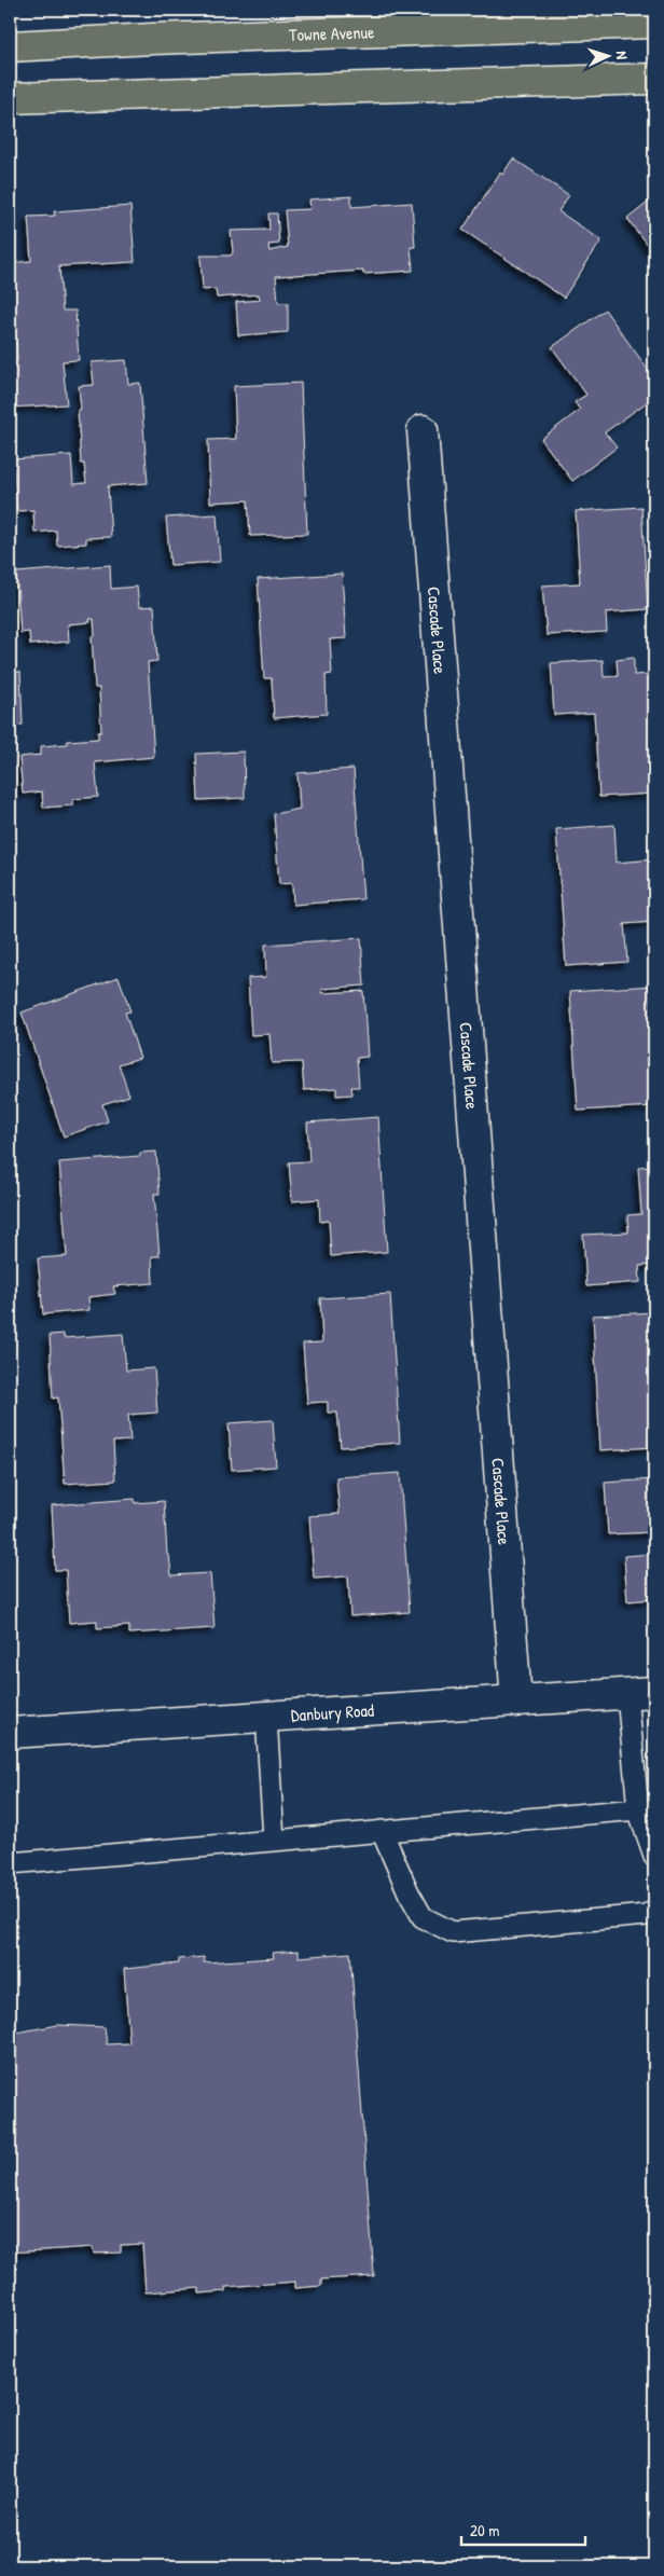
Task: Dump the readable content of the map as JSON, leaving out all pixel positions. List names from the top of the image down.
{
  "streets": {
    "main road": ["Towne Avenue"],
    "street": ["Cascade Place", "Danbury Road"]
  },
  "crossings": [
    ["Cascade Place", "Danbury Road"]
  ],
  "scale_bar": "20 m",
  "north": "right"
}
